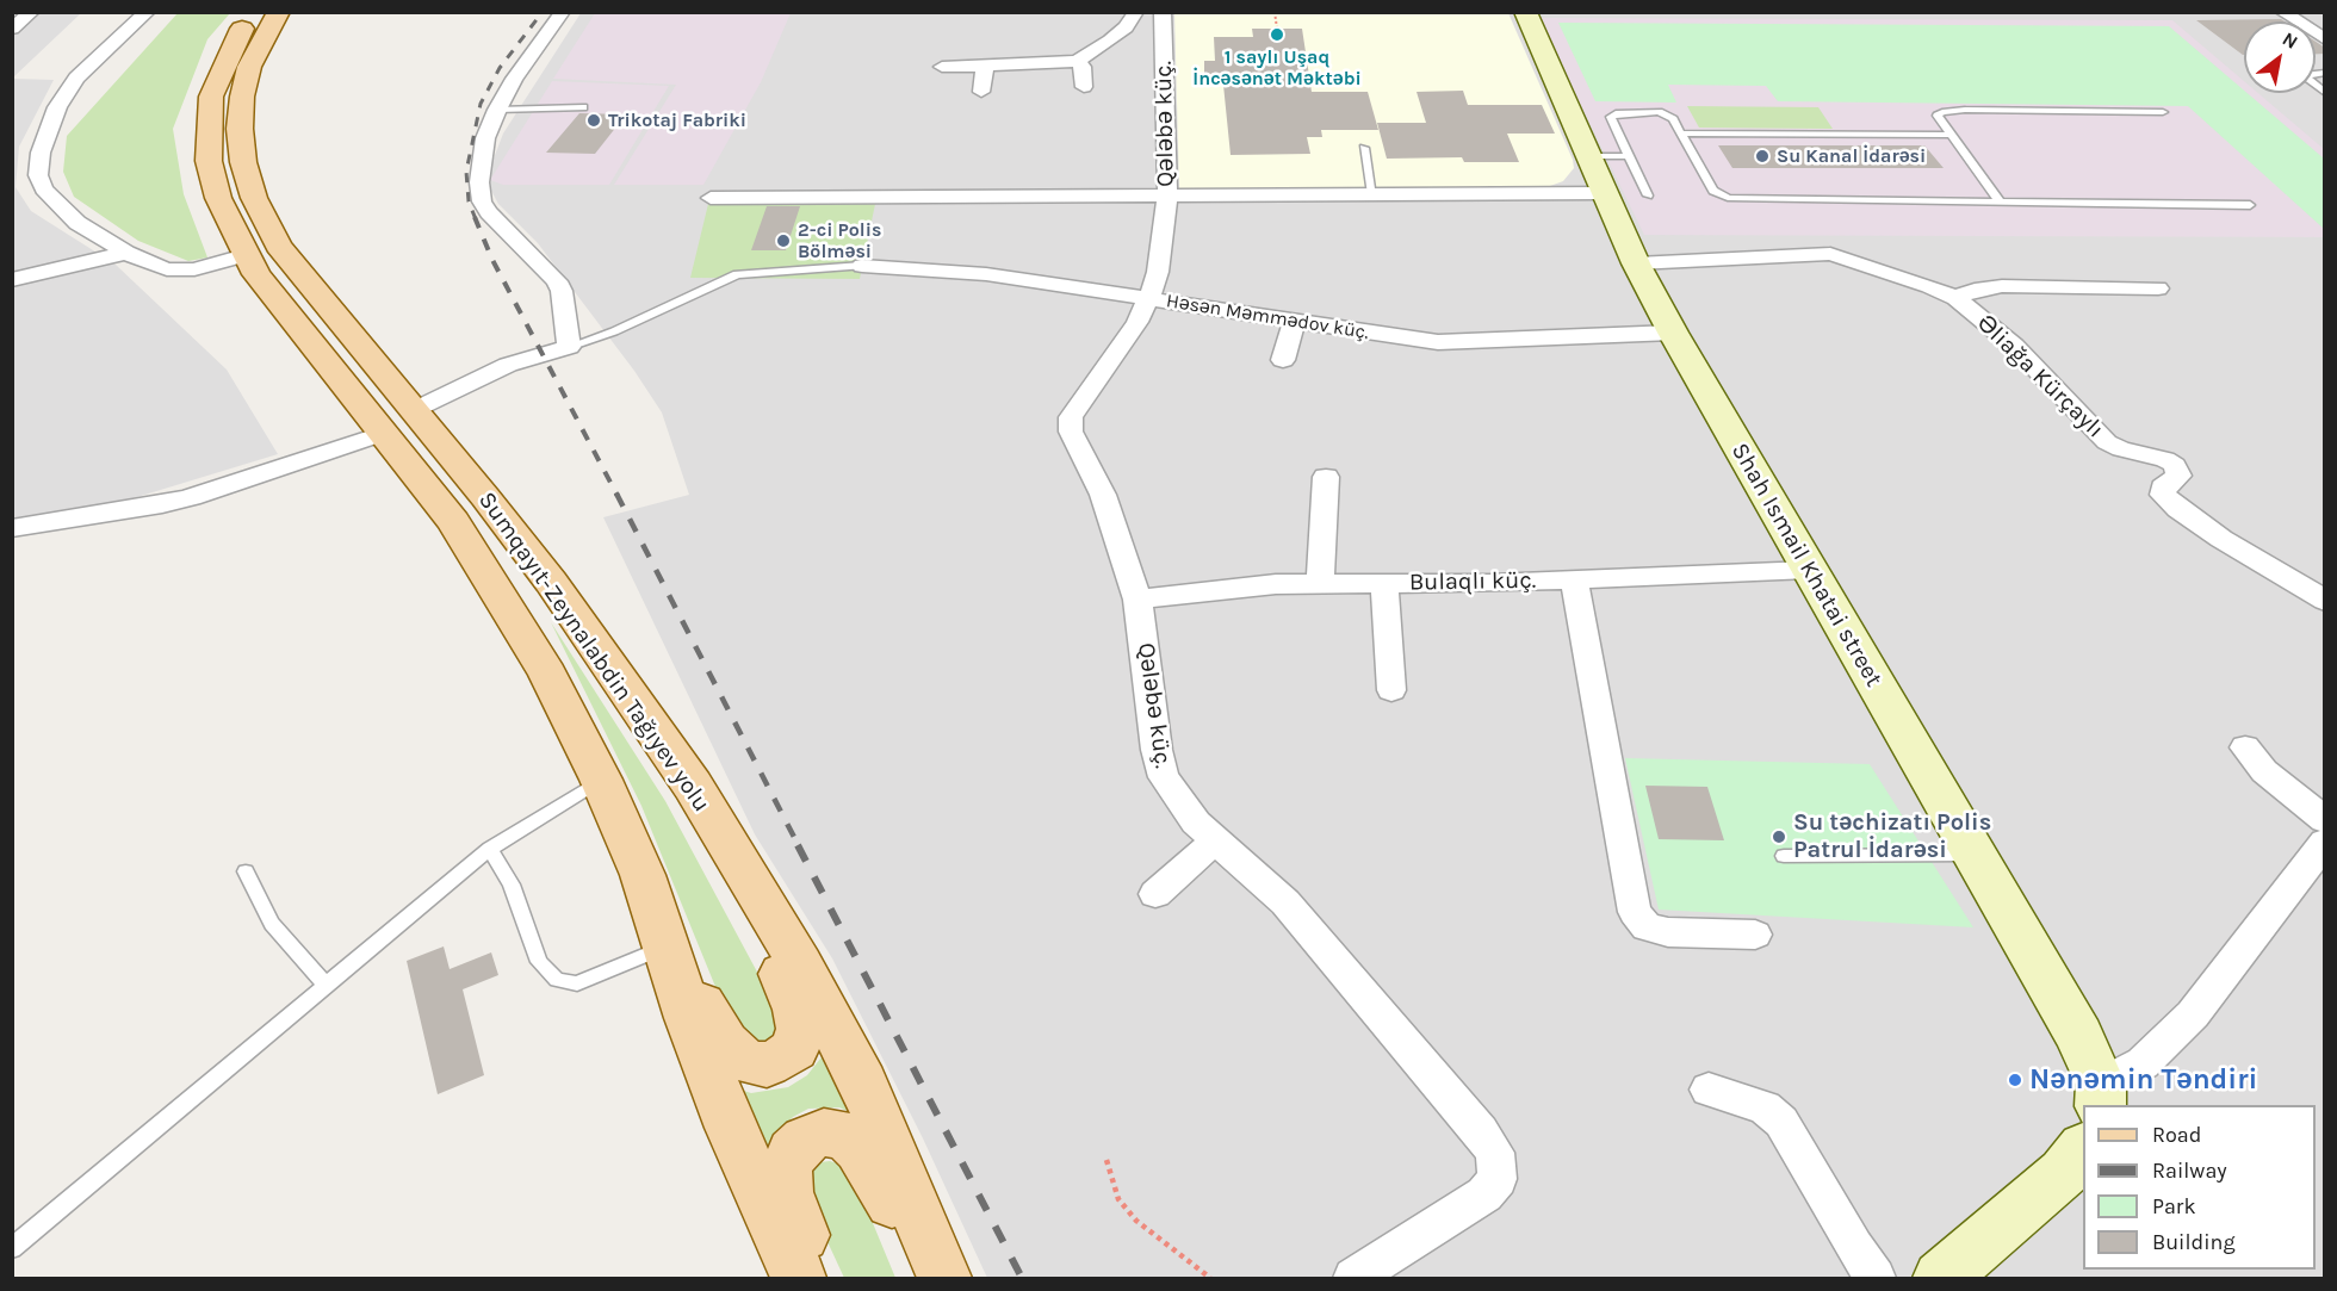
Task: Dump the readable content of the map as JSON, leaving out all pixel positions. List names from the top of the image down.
{
  "streets": {
    "main road": ["Sumqayıt-Zeynalabdin Tağıyev yolu"],
    "street": [
      "Qələbə küç.",
      "Həsən Məmmədov küç.",
      "Əliağa Kürçaylı",
      "Shah Ismail Khatai street",
      "Bulaqlı küç."
    ]
  },
  "crossings": [
    ["Qələbə küç.", "Həsən Məmmədov küç."],
    ["Qələbə küç.", "Bulaqlı küç."],
    ["Həsən Məmmədov küç.", "Shah Ismail Khatai street"],
    ["Əliağa Kürçaylı", "Shah Ismail Khatai street"],
    ["Shah Ismail Khatai street", "Bulaqlı küç."]
  ],
  "places": [
    "1 saylı Uşaq İncəsənət Məktəbi",
    "Trikotaj Fabriki",
    "Su Kanal İdarəsi",
    "2-ci Polis Bölməsi",
    "Su təchizatı Polis Patrul İdarəsi",
    "Nənəmin Təndiri"
  ],
  "legend": [
    "Road",
    "Railway",
    "Park",
    "Building"
  ],
  "north": "top right"
}
